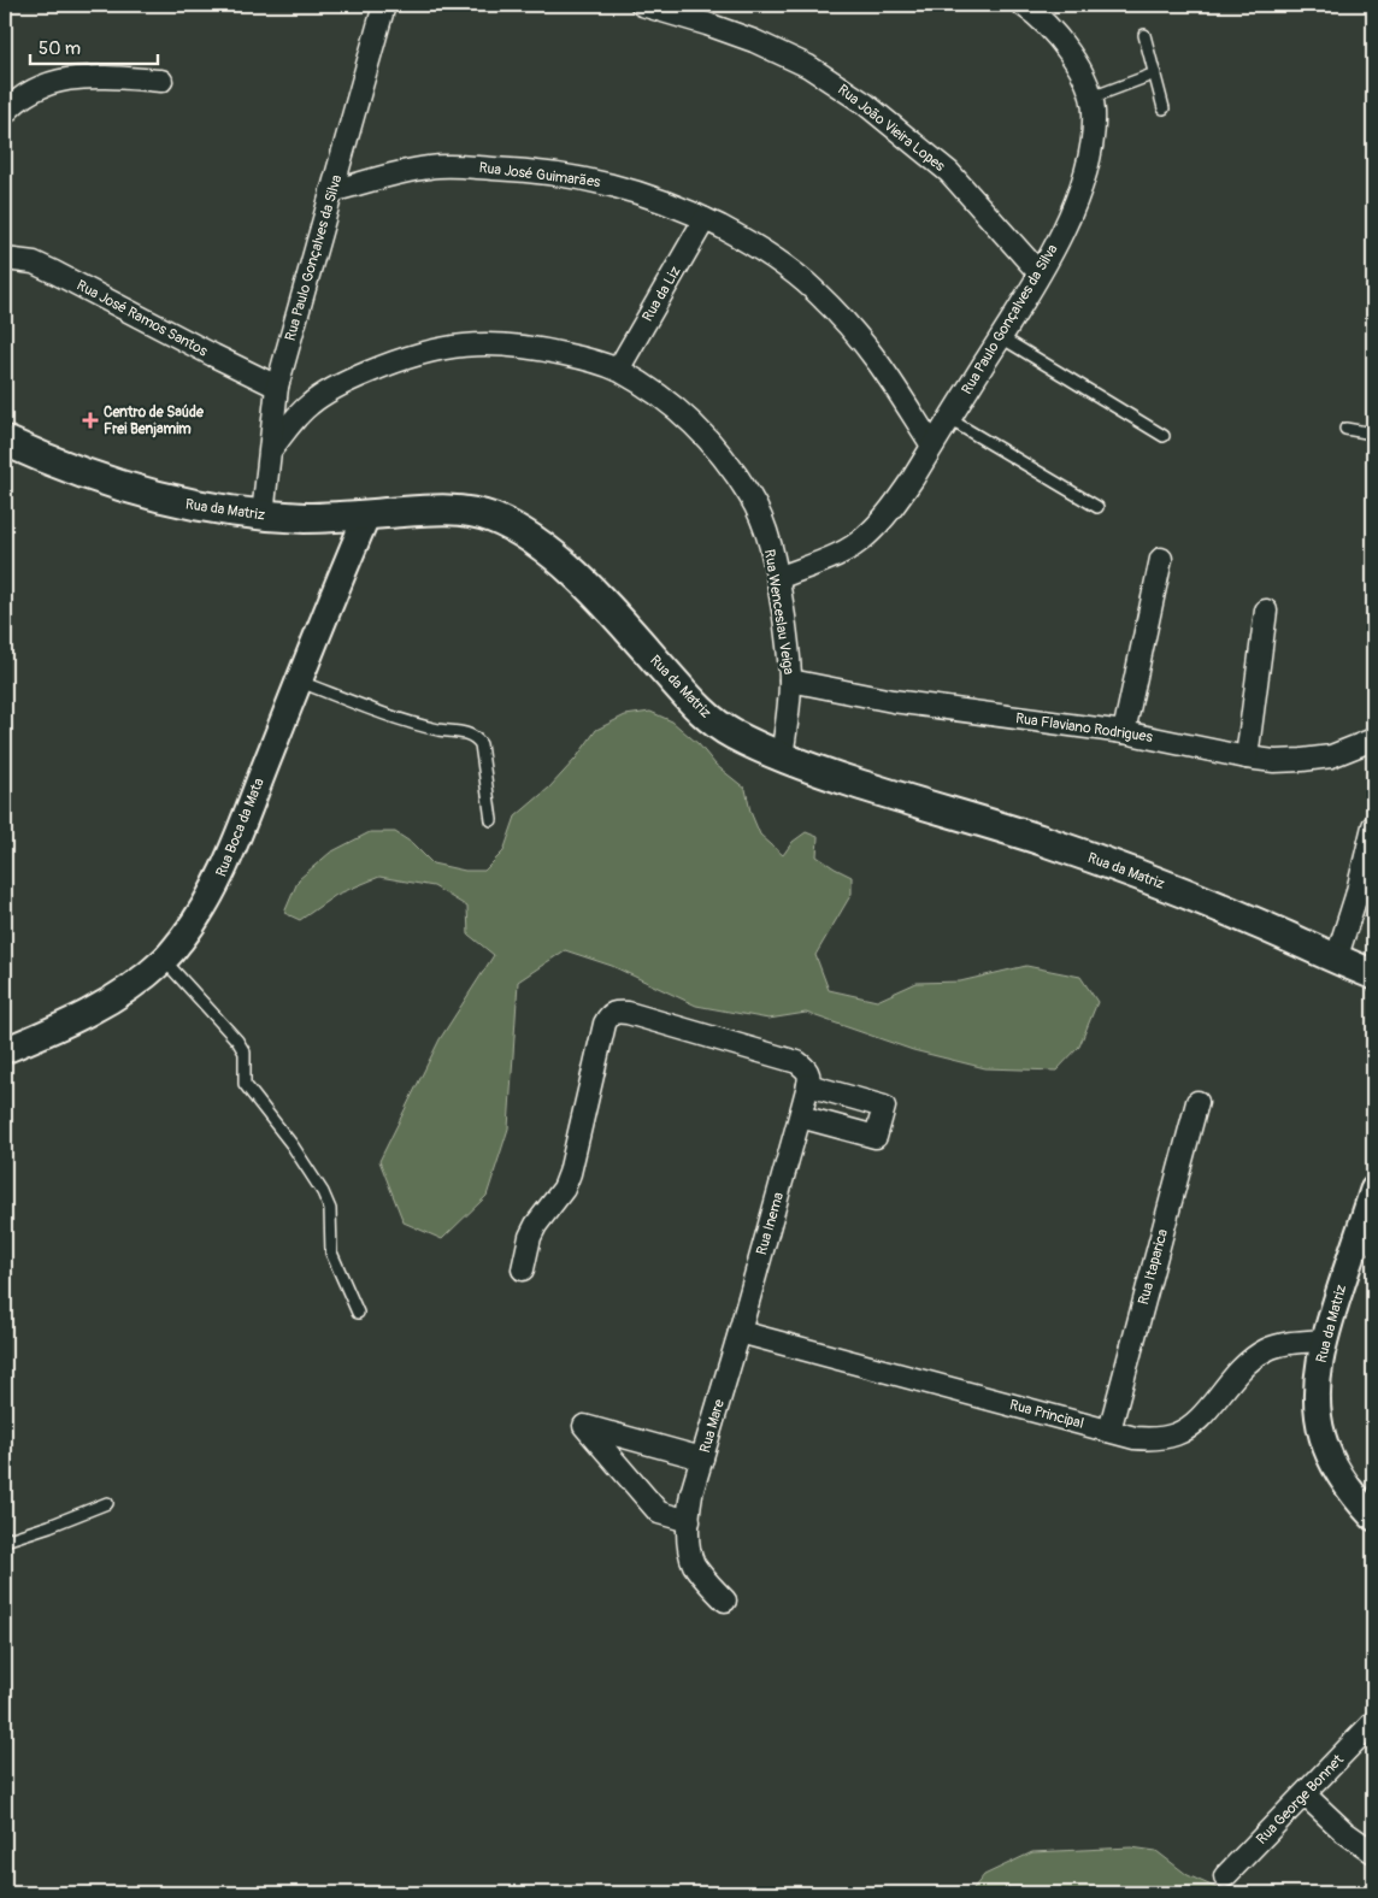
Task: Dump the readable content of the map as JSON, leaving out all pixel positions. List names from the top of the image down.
{
  "streets": {
    "main road": ["Rua da Matriz"],
    "street": [
      "Rua João Vieira Lopes",
      "Rua José Guimarães",
      "Rua Paulo Gonçalves da Silva",
      "Rua da Liz",
      "Rua José Ramos Santos",
      "Rua Wenceslau Veiga",
      "Rua Flaviano Rodrigues",
      "Rua Boca da Mata",
      "Rua Inema",
      "Rua Itaparica",
      "Rua Principal",
      "Rua Mare",
      "Rua George Bonnet"
    ]
  },
  "crossings": [
    ["Rua João Vieira Lopes", "Rua Paulo Gonçalves da Silva"],
    ["Rua José Guimarães", "Rua Paulo Gonçalves da Silva"],
    ["Rua José Guimarães", "Rua da Liz"],
    ["Rua Paulo Gonçalves da Silva", "Rua José Ramos Santos"],
    ["Rua Paulo Gonçalves da Silva", "Rua da Matriz"],
    ["Rua Paulo Gonçalves da Silva", "Rua Wenceslau Veiga"],
    ["Rua da Liz", "Rua Wenceslau Veiga"],
    ["Rua da Matriz", "Rua Wenceslau Veiga"],
    ["Rua da Matriz", "Rua Boca da Mata"],
    ["Rua da Matriz", "Rua Principal"],
    ["Rua Wenceslau Veiga", "Rua Flaviano Rodrigues"],
    ["Rua Inema", "Rua Principal"],
    ["Rua Inema", "Rua Mare"],
    ["Rua Itaparica", "Rua Principal"],
    ["Rua Principal", "Rua Mare"]
  ],
  "places": {
    "health": ["Centro de Saúde Frei Benjamim"]
  },
  "scale_bar": "50 m"
}
